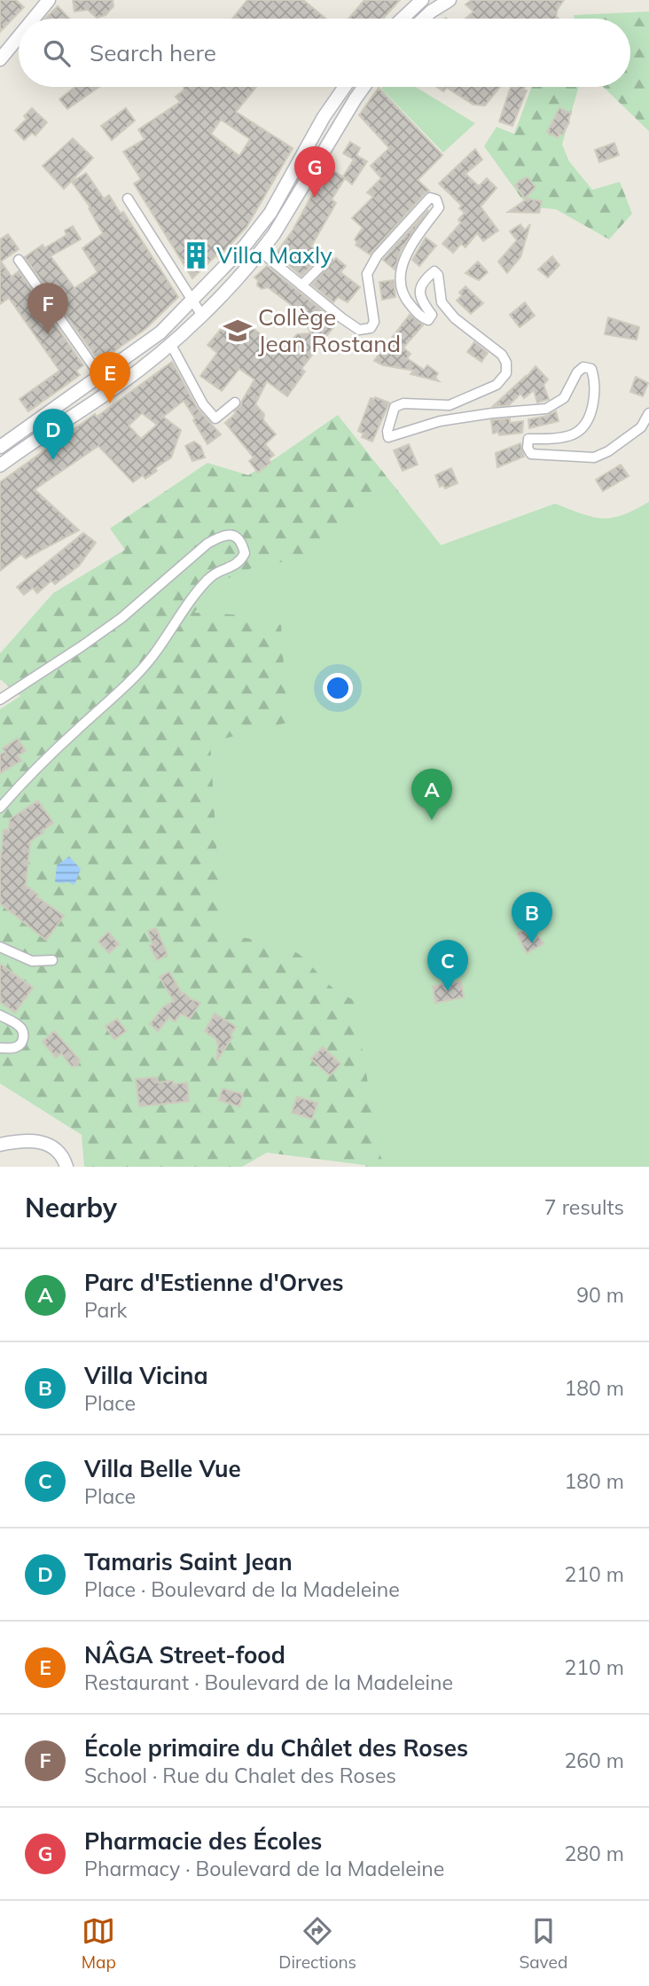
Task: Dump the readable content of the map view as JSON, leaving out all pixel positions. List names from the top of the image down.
{
  "places": {
    "building": ["Villa Maxly"],
    "school or university": ["Collège Jean Rostand"]
  },
  "page": {
    "search": "Search here",
    "pins": [
      "G",
      "F",
      "E",
      "D",
      "A",
      "B",
      "C"
    ],
    "heading": ["Nearby", "7 results"],
    "list": [
      {
        "mark": "A",
        "name": "Parc d'Estienne d'Orves",
        "note": "Park",
        "value": "90 m"
      },
      {
        "mark": "B",
        "name": "Villa Vicina",
        "note": "Place",
        "value": "180 m"
      },
      {
        "mark": "C",
        "name": "Villa Belle Vue",
        "note": "Place",
        "value": "180 m"
      },
      {
        "mark": "D",
        "name": "Tamaris Saint Jean",
        "note": "Place · Boulevard de la Madeleine",
        "value": "210 m"
      },
      {
        "mark": "E",
        "name": "NÂGA Street-food",
        "note": "Restaurant · Boulevard de la Madeleine",
        "value": "210 m"
      },
      {
        "mark": "F",
        "name": "École primaire du Châlet des Roses",
        "note": "School · Rue du Chalet des Roses",
        "value": "260 m"
      },
      {
        "mark": "G",
        "name": "Pharmacie des Écoles",
        "note": "Pharmacy · Boulevard de la Madeleine",
        "value": "280 m"
      }
    ],
    "nav": ["Map", "Directions", "Saved"]
  }
}
